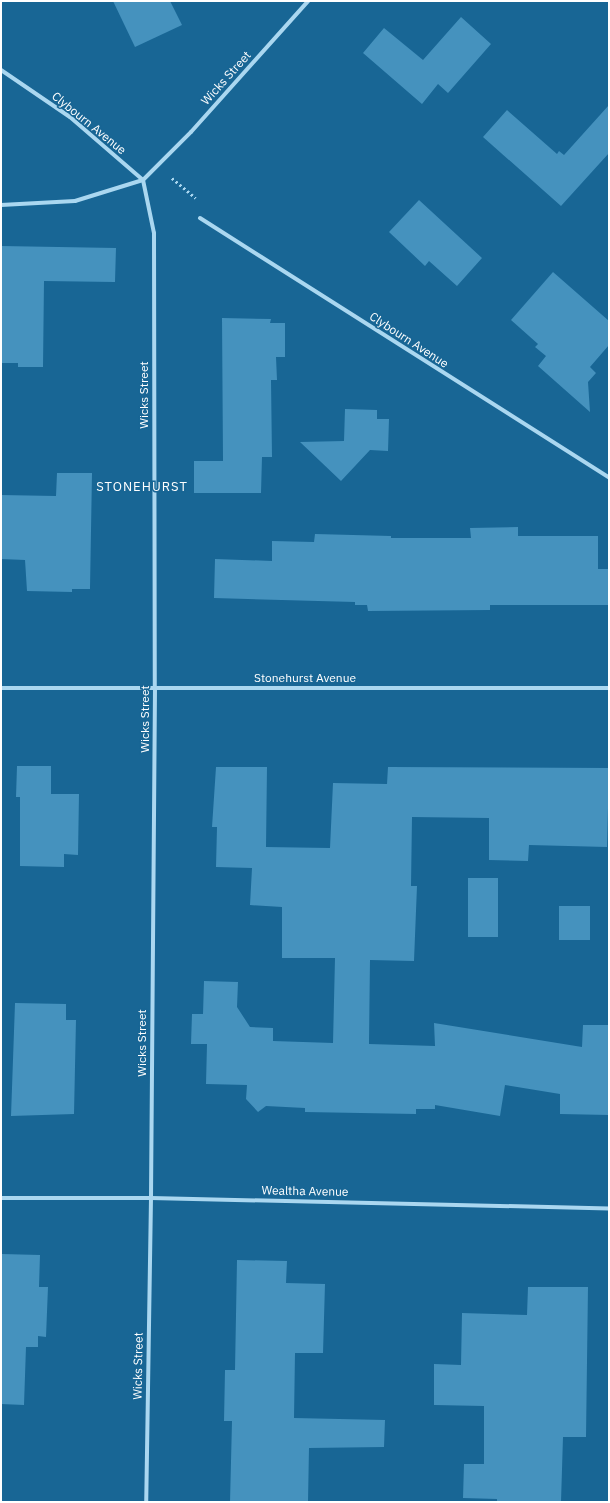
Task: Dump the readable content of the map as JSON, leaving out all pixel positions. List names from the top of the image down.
{
  "streets": {
    "street": [
      "Wicks Street",
      "Clybourn Avenue",
      "Stonehurst Avenue",
      "Wealtha Avenue"
    ]
  },
  "crossings": [
    ["Wicks Street", "Clybourn Avenue"],
    ["Wicks Street", "Stonehurst Avenue"],
    ["Wicks Street", "Wealtha Avenue"]
  ],
  "districts": ["STONEHURST"]
}
